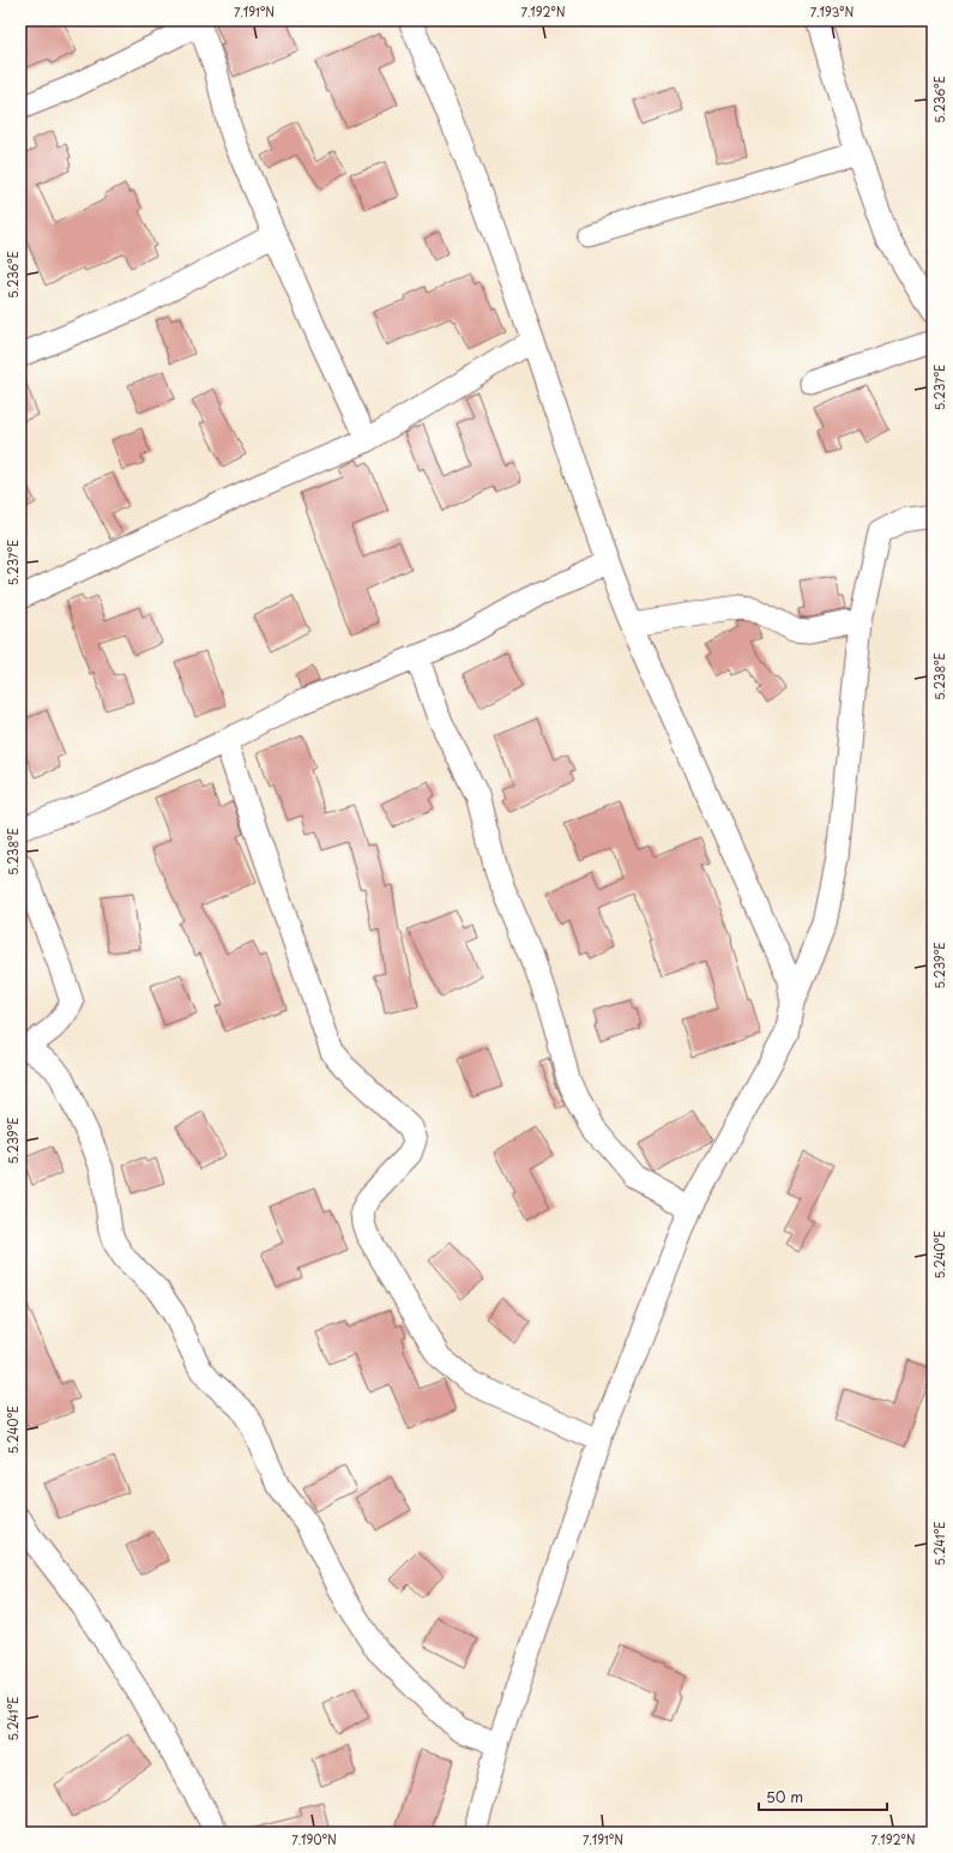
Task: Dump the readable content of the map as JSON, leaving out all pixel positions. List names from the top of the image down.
{
  "scale_bar": "50 m",
  "coordinates": [
    "7.191°N",
    "7.192°N",
    "7.193°N",
    "5.236°E",
    "5.237°E",
    "5.238°E",
    "5.239°E",
    "5.240°E",
    "5.241°E",
    "7.190°N"
  ]
}
